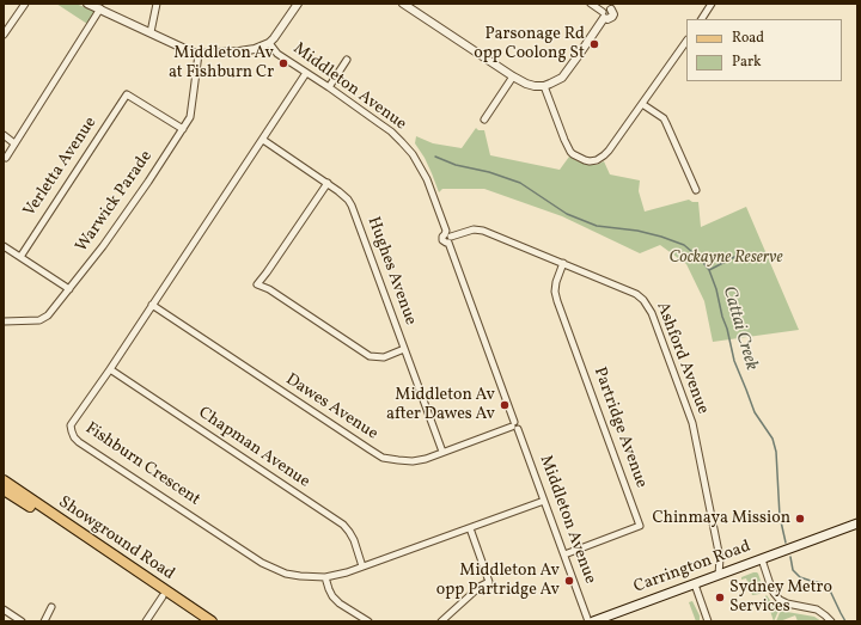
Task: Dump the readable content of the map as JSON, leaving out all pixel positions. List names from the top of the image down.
{
  "streets": {
    "main road": ["Showground Road", "Carrington Road"],
    "street": [
      "Middleton Avenue",
      "Verletta Avenue",
      "Warwick Parade",
      "Hughes Avenue",
      "Ashford Avenue",
      "Dawes Avenue",
      "Partridge Avenue",
      "Chapman Avenue",
      "Fishburn Crescent"
    ]
  },
  "crossings": [
    ["Middleton Avenue", "Ashford Avenue"],
    ["Middleton Avenue", "Dawes Avenue"],
    ["Middleton Avenue", "Partridge Avenue"],
    ["Middleton Avenue", "Fishburn Crescent"],
    ["Verletta Avenue", "Warwick Parade"],
    ["Hughes Avenue", "Dawes Avenue"],
    ["Hughes Avenue", "Fishburn Crescent"],
    ["Ashford Avenue", "Partridge Avenue"],
    ["Ashford Avenue", "Carrington Road"],
    ["Dawes Avenue", "Fishburn Crescent"],
    ["Chapman Avenue", "Fishburn Crescent"]
  ],
  "water": ["Cattai Creek"],
  "parks": ["Cockayne Reserve"],
  "places": [
    "Parsonage Rd opp Coolong St",
    "Middleton Av at Fishburn Cr",
    "Middleton Av after Dawes Av",
    "Chinmaya Mission",
    "Middleton Av opp Partridge Av",
    "Sydney Metro Services"
  ],
  "legend": ["Road", "Park"]
}
